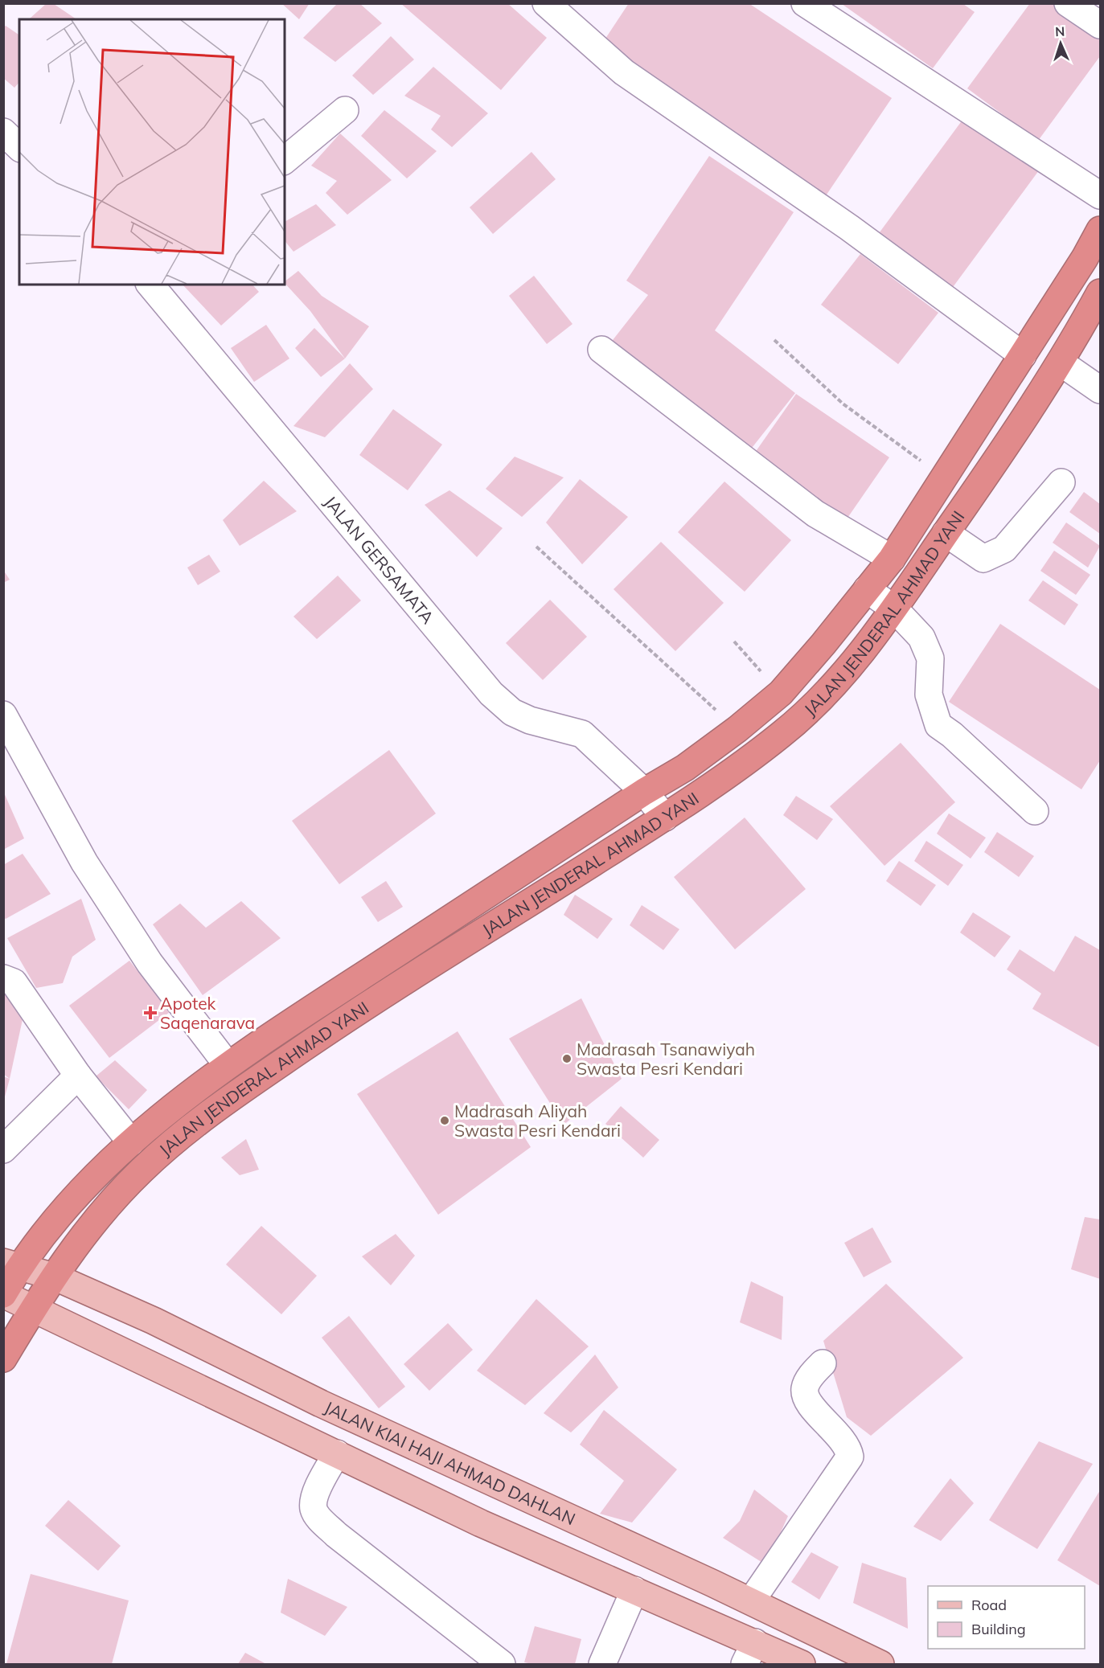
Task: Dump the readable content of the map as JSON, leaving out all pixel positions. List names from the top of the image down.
{
  "streets": {
    "highway": ["JALAN JENDERAL AHMAD YANI"],
    "main road": ["JALAN KIAI HAJI AHMAD DAHLAN"],
    "street": ["JALAN GERSAMATA"]
  },
  "crossings": [
    ["JALAN GERSAMATA", "JALAN JENDERAL AHMAD YANI"],
    ["JALAN JENDERAL AHMAD YANI", "JALAN KIAI HAJI AHMAD DAHLAN"]
  ],
  "places": {
    "health": ["Apotek Saqenarava"],
    "other": ["Madrasah Tsanawiyah Swasta Pesri Kendari", "Madrasah Aliyah Swasta Pesri Kendari"]
  },
  "legend": ["Road", "Building"],
  "north": "top"
}
